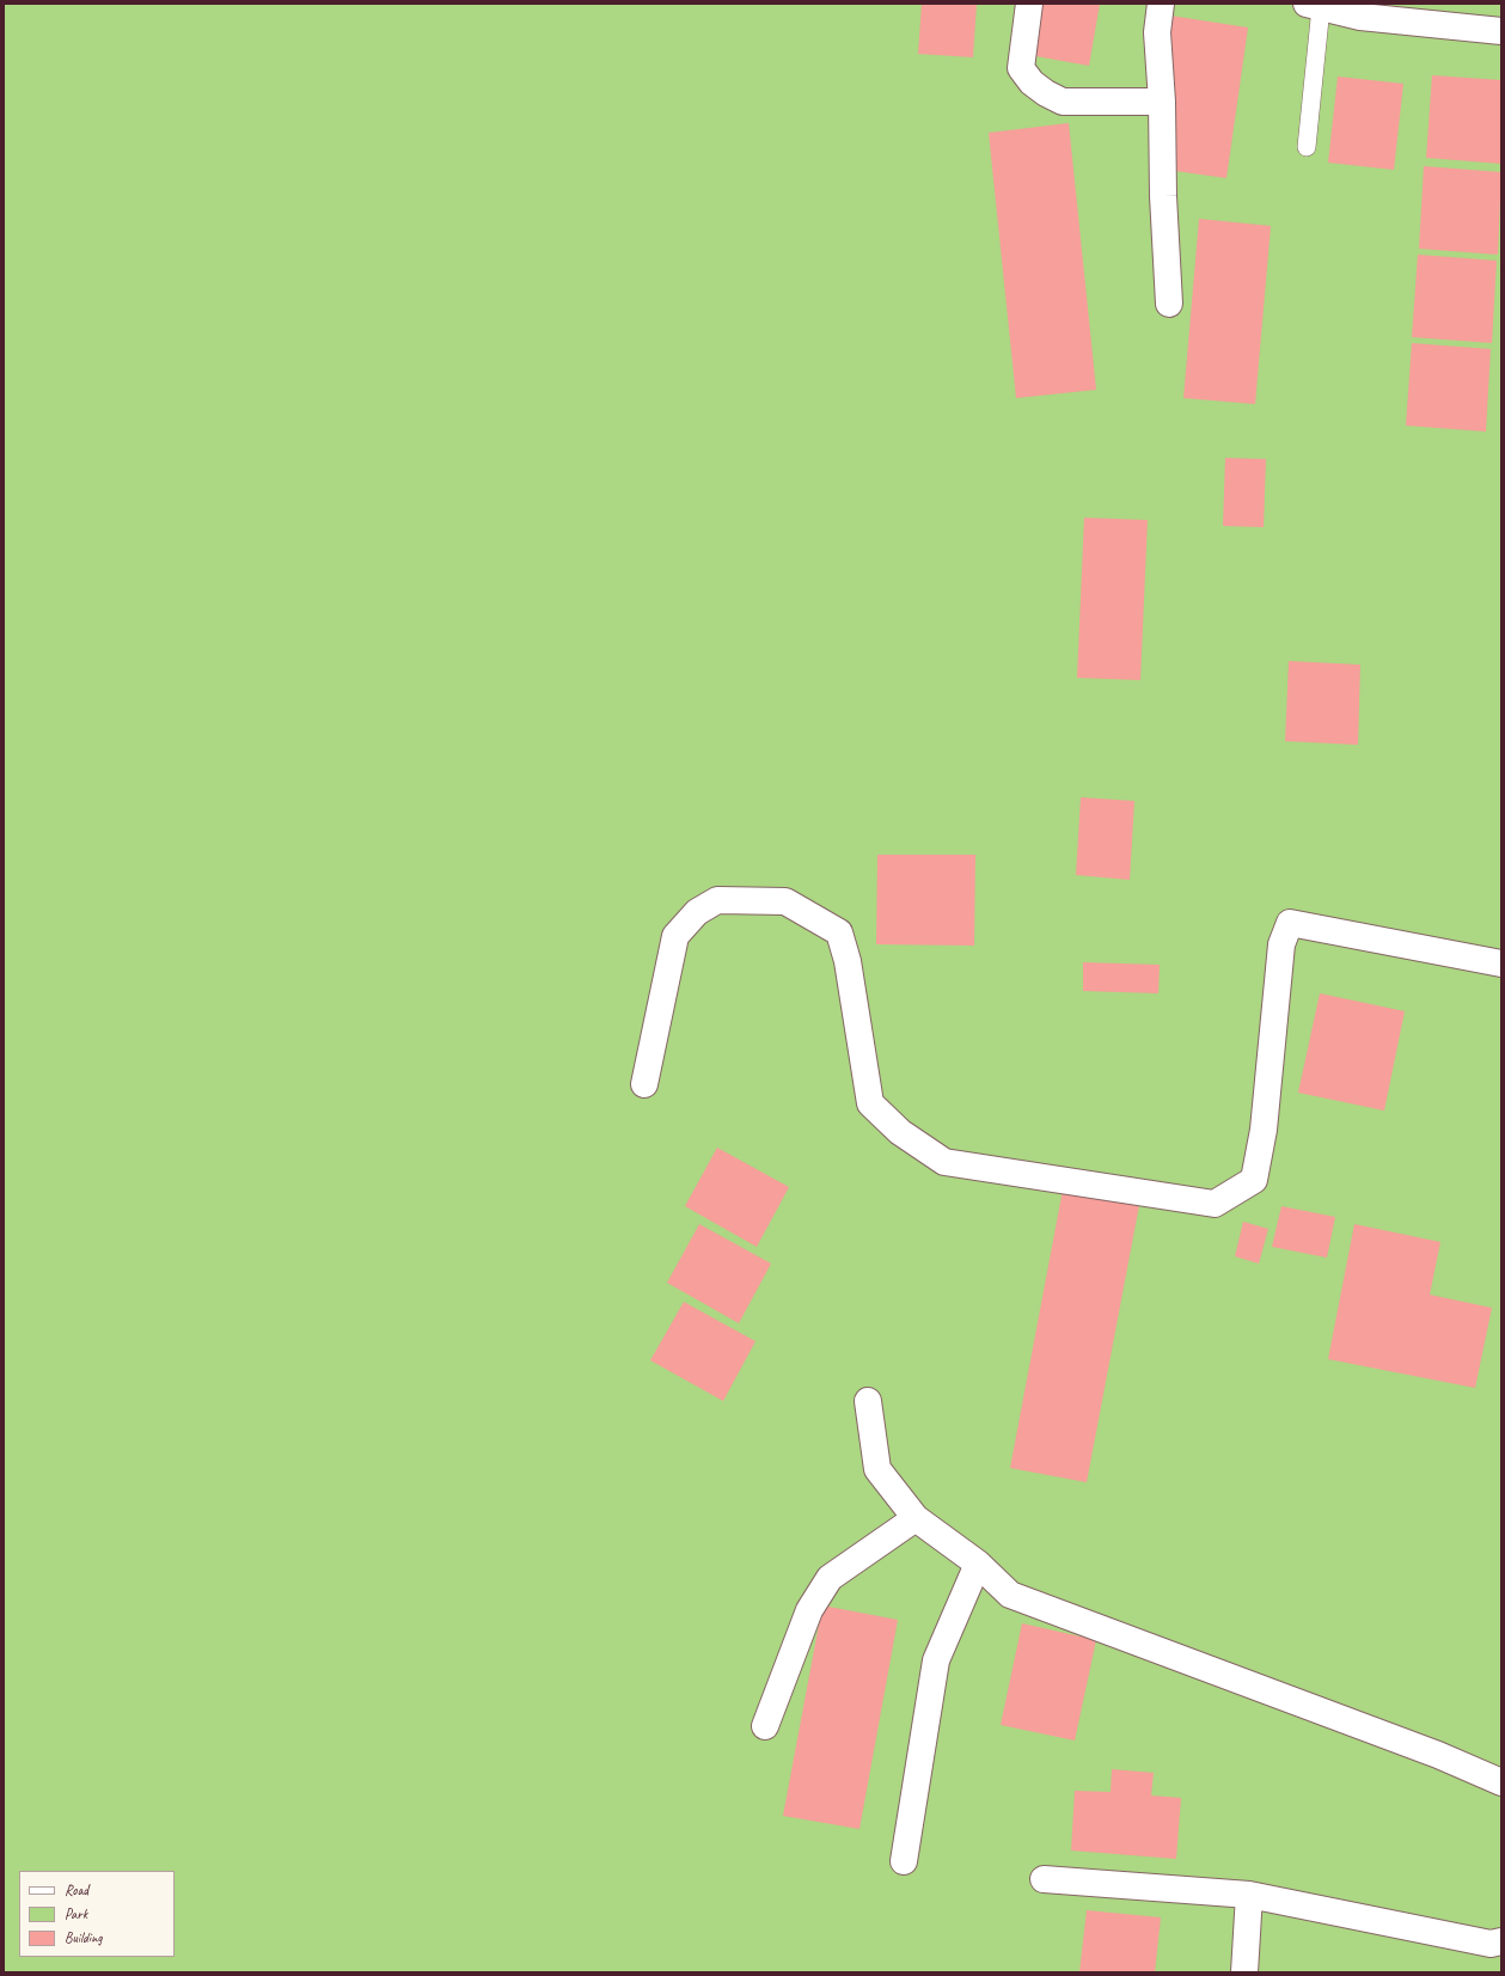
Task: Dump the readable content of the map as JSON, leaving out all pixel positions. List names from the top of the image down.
{
  "legend": ["Road", "Park", "Building"]
}
